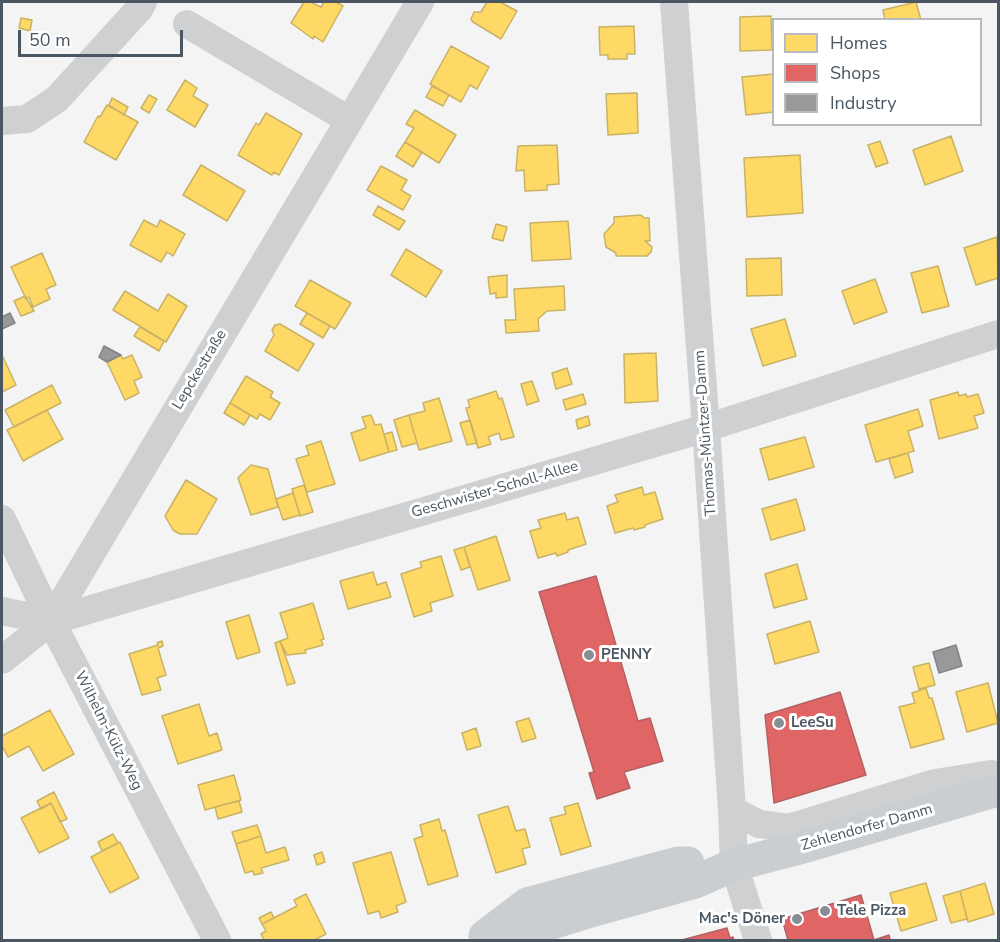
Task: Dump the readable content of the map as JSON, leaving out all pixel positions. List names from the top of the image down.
{
  "streets": {
    "main road": ["Zehlendorfer Damm"],
    "street": [
      "Lepckestraße",
      "Thomas-Müntzer-Damm",
      "Geschwister-Scholl-Allee",
      "Wilhelm-Külz-Weg"
    ]
  },
  "crossings": [
    ["Lepckestraße", "Geschwister-Scholl-Allee"],
    ["Lepckestraße", "Wilhelm-Külz-Weg"],
    ["Thomas-Müntzer-Damm", "Geschwister-Scholl-Allee"],
    ["Thomas-Müntzer-Damm", "Zehlendorfer Damm"],
    ["Geschwister-Scholl-Allee", "Wilhelm-Külz-Weg"]
  ],
  "places": [
    "PENNY",
    "LeeSu",
    "Tele Pizza",
    "Mac's Döner"
  ],
  "legend": ["Homes", "Shops", "Industry"],
  "scale_bar": "50 m"
}
